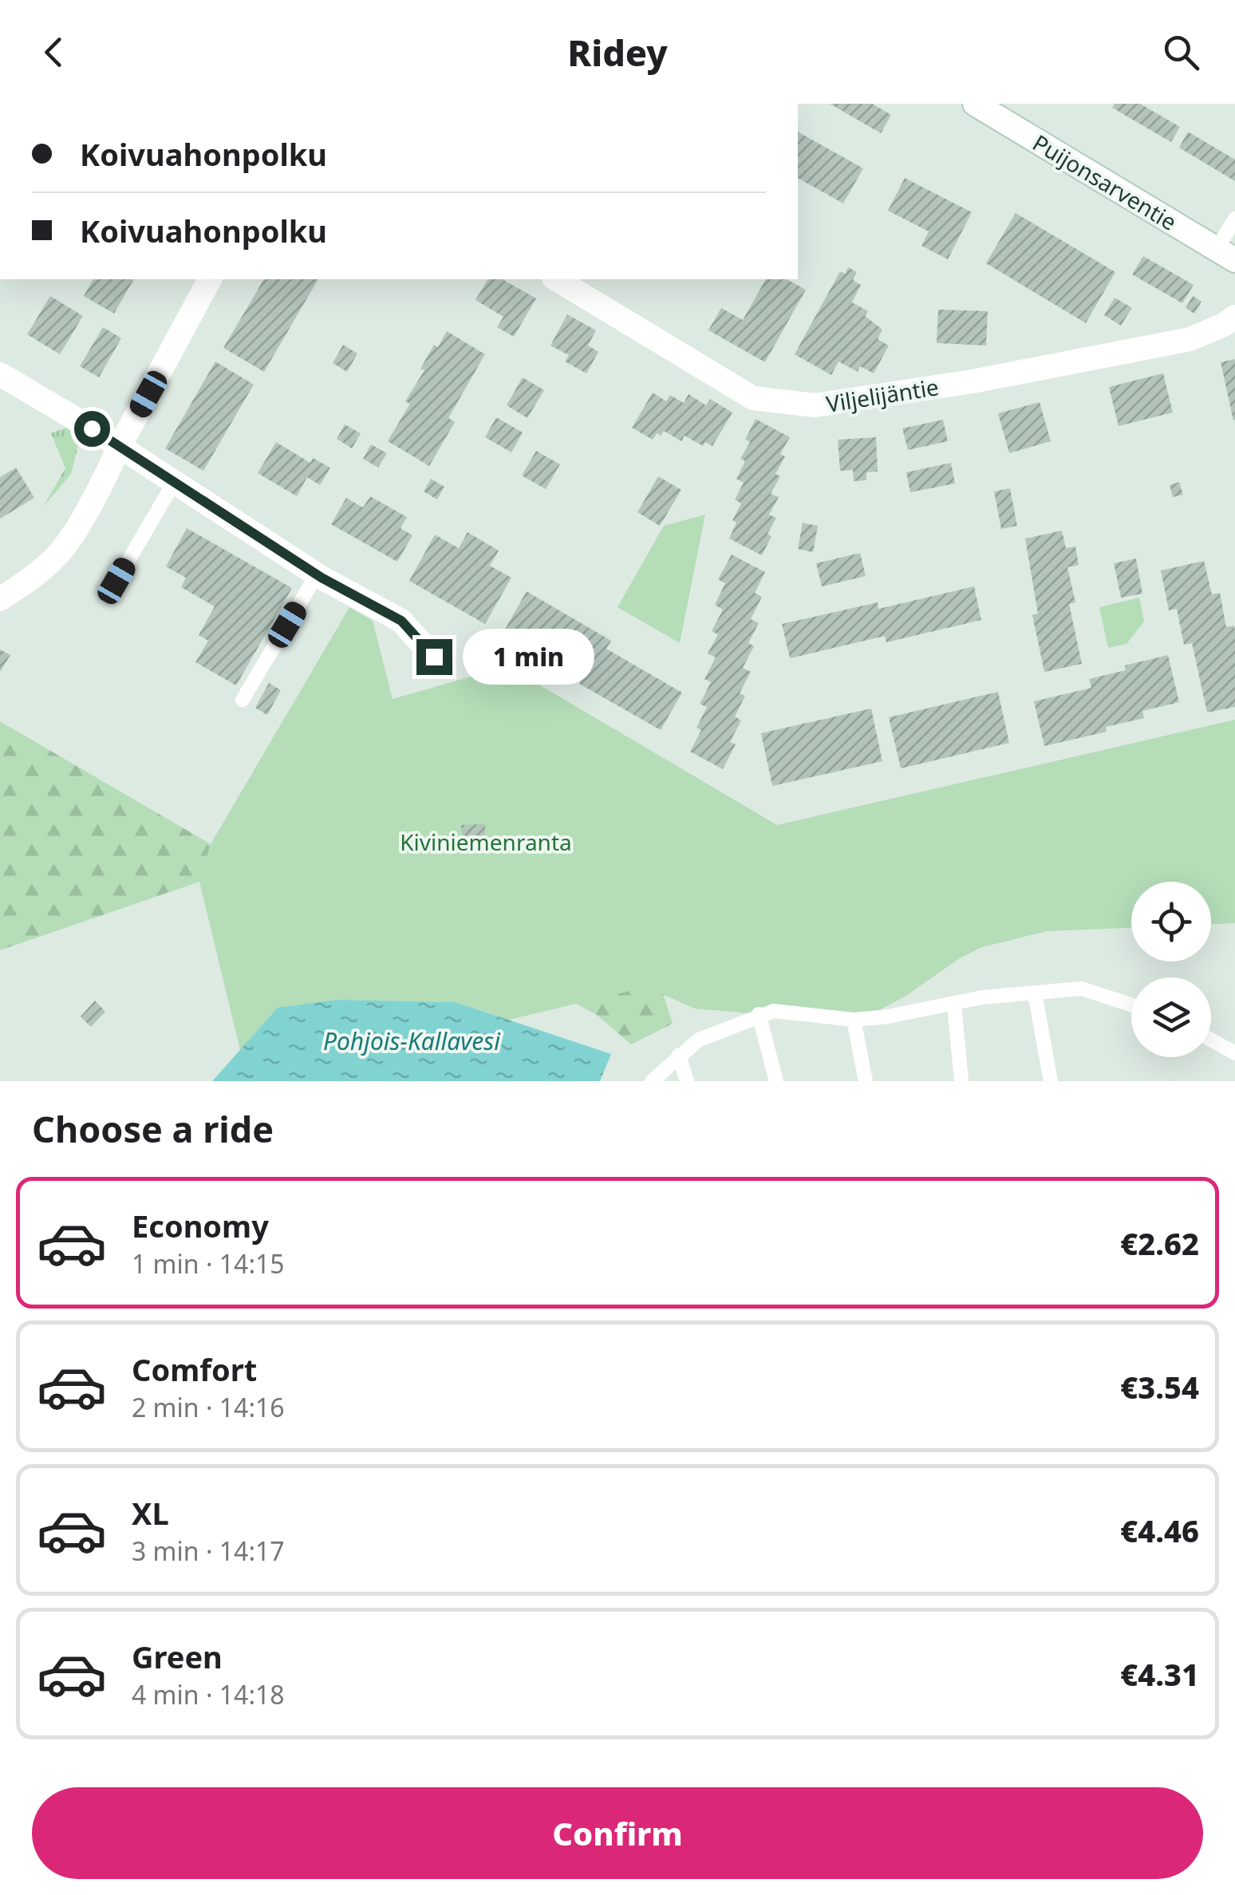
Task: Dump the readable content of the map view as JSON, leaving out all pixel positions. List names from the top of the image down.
{
  "streets": {
    "street": ["Puijonsarventie", "Viljelijäntie"]
  },
  "water": ["Pohjois-Kallavesi"],
  "parks": ["Kiviniemenranta"],
  "page": {
    "header": "Ridey",
    "banner": ["Koivuahonpolku", "Koivuahonpolku"],
    "bubble": "1 min",
    "heading": "Choose a ride",
    "list": [
      {
        "name": "Economy",
        "note": "1 min · 14:15",
        "value": "€2.62"
      },
      {
        "name": "Comfort",
        "note": "2 min · 14:16",
        "value": "€3.54"
      },
      {
        "name": "XL",
        "note": "3 min · 14:17",
        "value": "€4.46"
      },
      {
        "name": "Green",
        "note": "4 min · 14:18",
        "value": "€4.31"
      }
    ],
    "buttons": "Confirm"
  }
}
